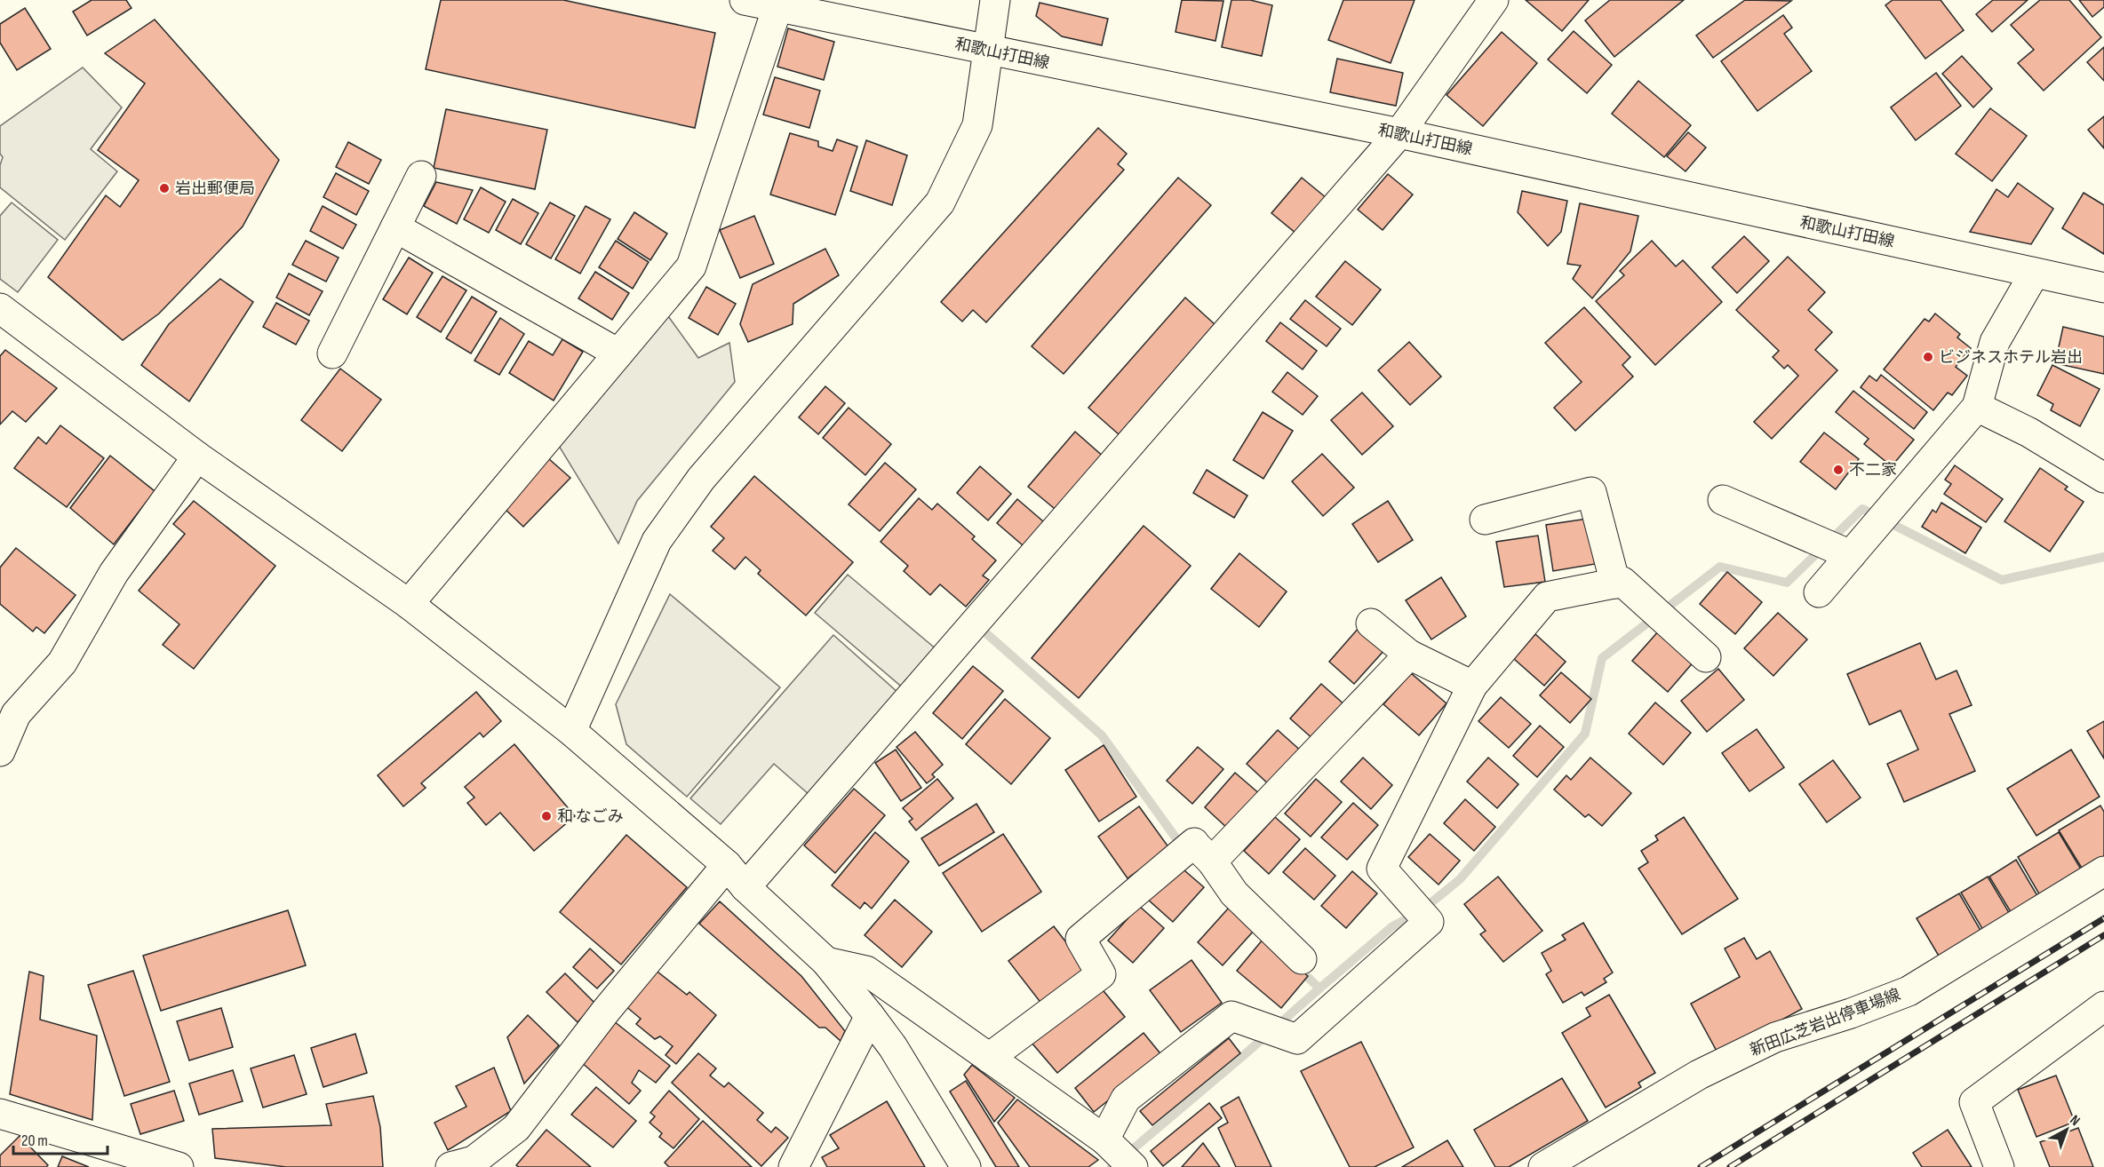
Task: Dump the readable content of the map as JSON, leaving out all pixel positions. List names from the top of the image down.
{
  "streets": {
    "street": ["和歌山打田線", "新田広芝岩出停車場線"]
  },
  "places": [
    "岩出郵便局",
    "ビジネスホテル岩出",
    "不二家",
    "和 なごみ"
  ],
  "scale_bar": "20 m",
  "north": "top right"
}
